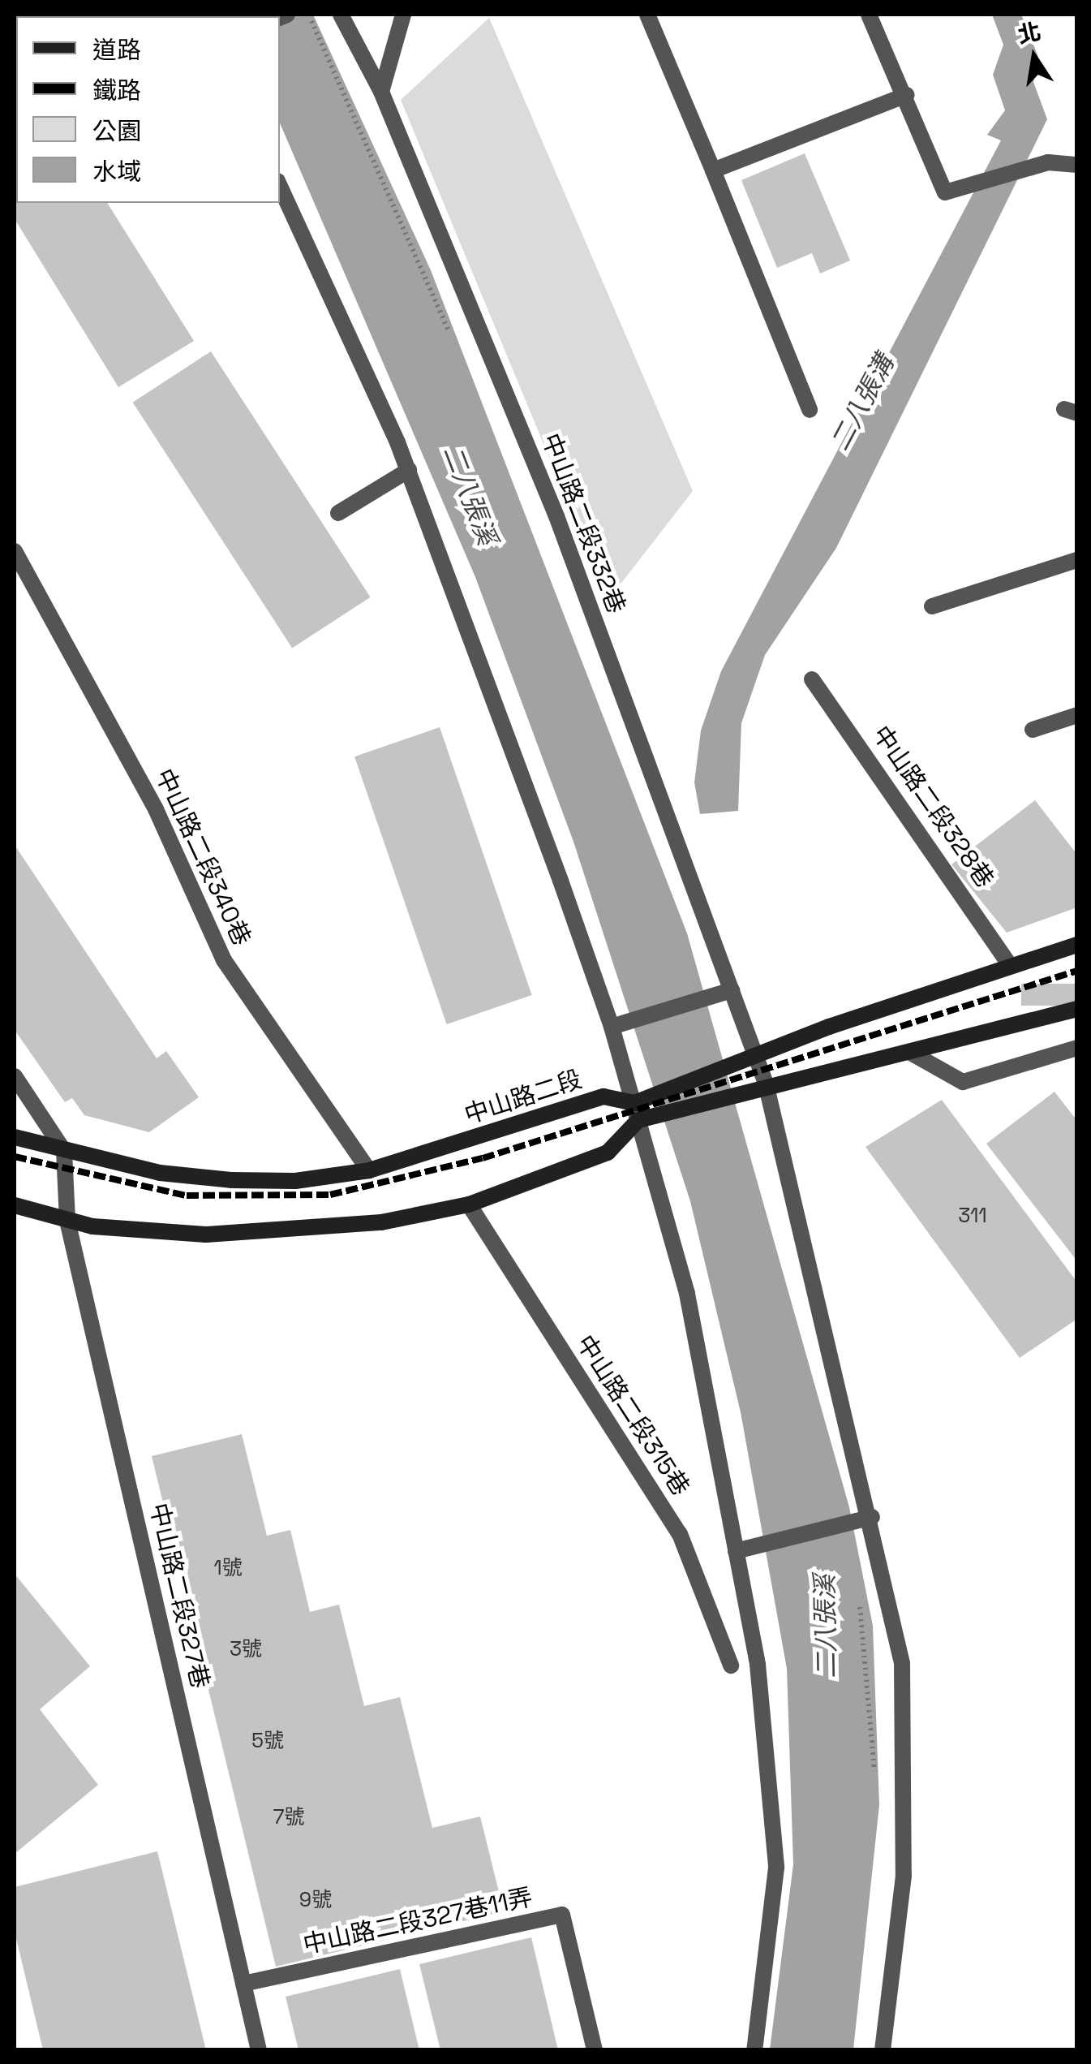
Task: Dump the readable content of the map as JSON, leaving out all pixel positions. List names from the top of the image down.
{
  "streets": {
    "main road": ["中山路二段"],
    "street": [
      "中山路二段332巷",
      "中山路二段328巷",
      "中山路二段340巷",
      "中山路二段315巷",
      "中山路二段327巷",
      "中山路二段327巷11弄"
    ]
  },
  "crossings": [
    ["中山路二段332巷", "中山路二段"],
    ["中山路二段328巷", "中山路二段"],
    ["中山路二段340巷", "中山路二段"],
    ["中山路二段", "中山路二段315巷"],
    ["中山路二段", "中山路二段327巷"],
    ["中山路二段327巷", "中山路二段327巷11弄"]
  ],
  "water": ["二八張溝", "二八張溪"],
  "house_numbers": [
    "311",
    "1號",
    "3號",
    "5號",
    "7號",
    "9號"
  ],
  "legend": [
    "道路",
    "鐵路",
    "公園",
    "水域"
  ],
  "north": "top"
}
